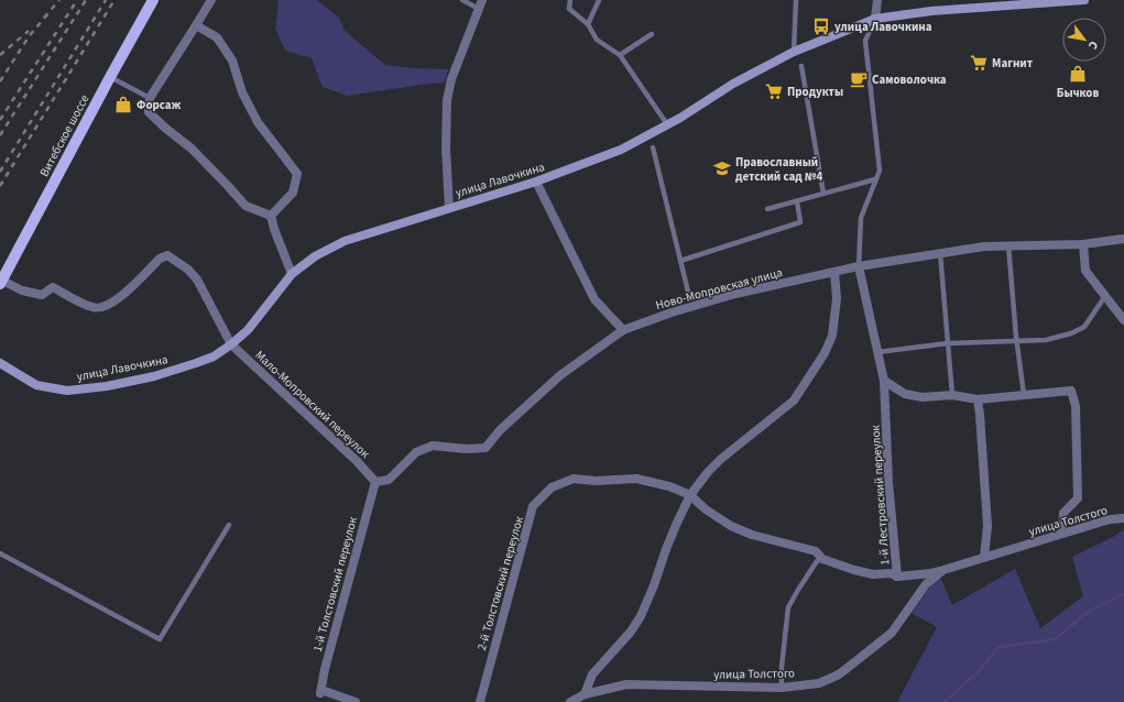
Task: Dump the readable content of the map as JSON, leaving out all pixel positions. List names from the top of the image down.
{
  "streets": {
    "main road": ["Витебское шоссе", "улица Лавочкина"],
    "street": [
      "Ново-Мопровская улица",
      "Мало-Мопровский переулок",
      "1-й Лестровский переулок",
      "улица Толстого",
      "2-й Толстовский переулок",
      "1-й Толстовский переулок"
    ]
  },
  "crossings": [
    ["Витебское шоссе", "Мало-Мопровский переулок"],
    ["улица Лавочкина", "Мало-Мопровский переулок"],
    ["Ново-Мопровская улица", "Мало-Мопровский переулок"],
    ["Ново-Мопровская улица", "1-й Лестровский переулок"],
    ["Ново-Мопровская улица", "1-й Толстовский переулок"],
    ["Мало-Мопровский переулок", "1-й Толстовский переулок"],
    ["1-й Лестровский переулок", "2-й Толстовский переулок"]
  ],
  "places": {
    "bus stop": ["улица Лавочкина"],
    "supermarket": ["Магнит", "Продукты"],
    "shop": ["Бычков", "Форсаж"],
    "cafe": ["Самоволочка"],
    "school or university": ["Православный детский сад №4"]
  },
  "north": "bottom right"
}
